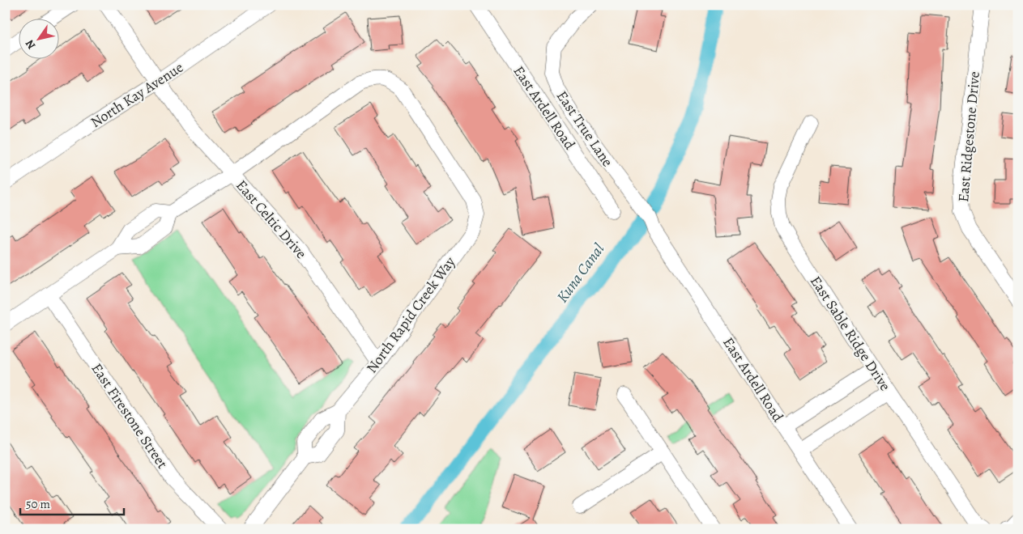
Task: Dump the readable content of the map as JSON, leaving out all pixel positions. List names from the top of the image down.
{
  "streets": {
    "street": [
      "North Kay Avenue",
      "East Ardell Road",
      "East True Lane",
      "East Ridgestone Drive",
      "East Celtic Drive",
      "North Rapid Creek Way",
      "East Sable Ridge Drive",
      "East Firestone Street"
    ]
  },
  "crossings": [
    ["North Kay Avenue", "East Celtic Drive"],
    ["East Ardell Road", "East True Lane"],
    ["East Celtic Drive", "North Rapid Creek Way"]
  ],
  "water": ["Kuna Canal"],
  "scale_bar": "50 m",
  "north": "bottom left"
}
